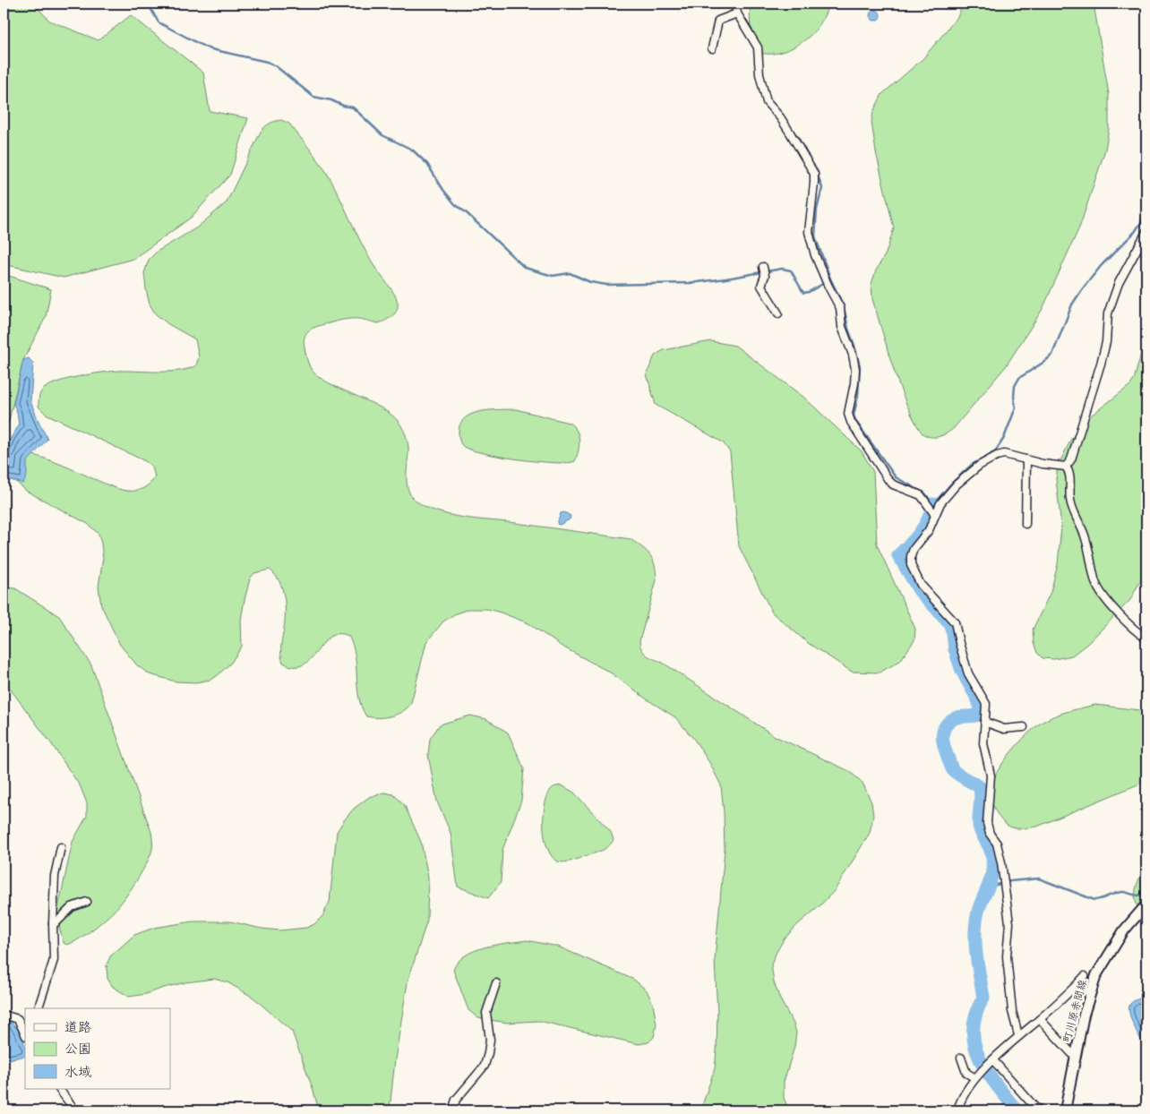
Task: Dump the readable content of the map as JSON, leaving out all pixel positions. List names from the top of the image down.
{
  "streets": {
    "main road": ["町川原赤間線"]
  },
  "legend": ["道路", "公園", "水域"]
}
